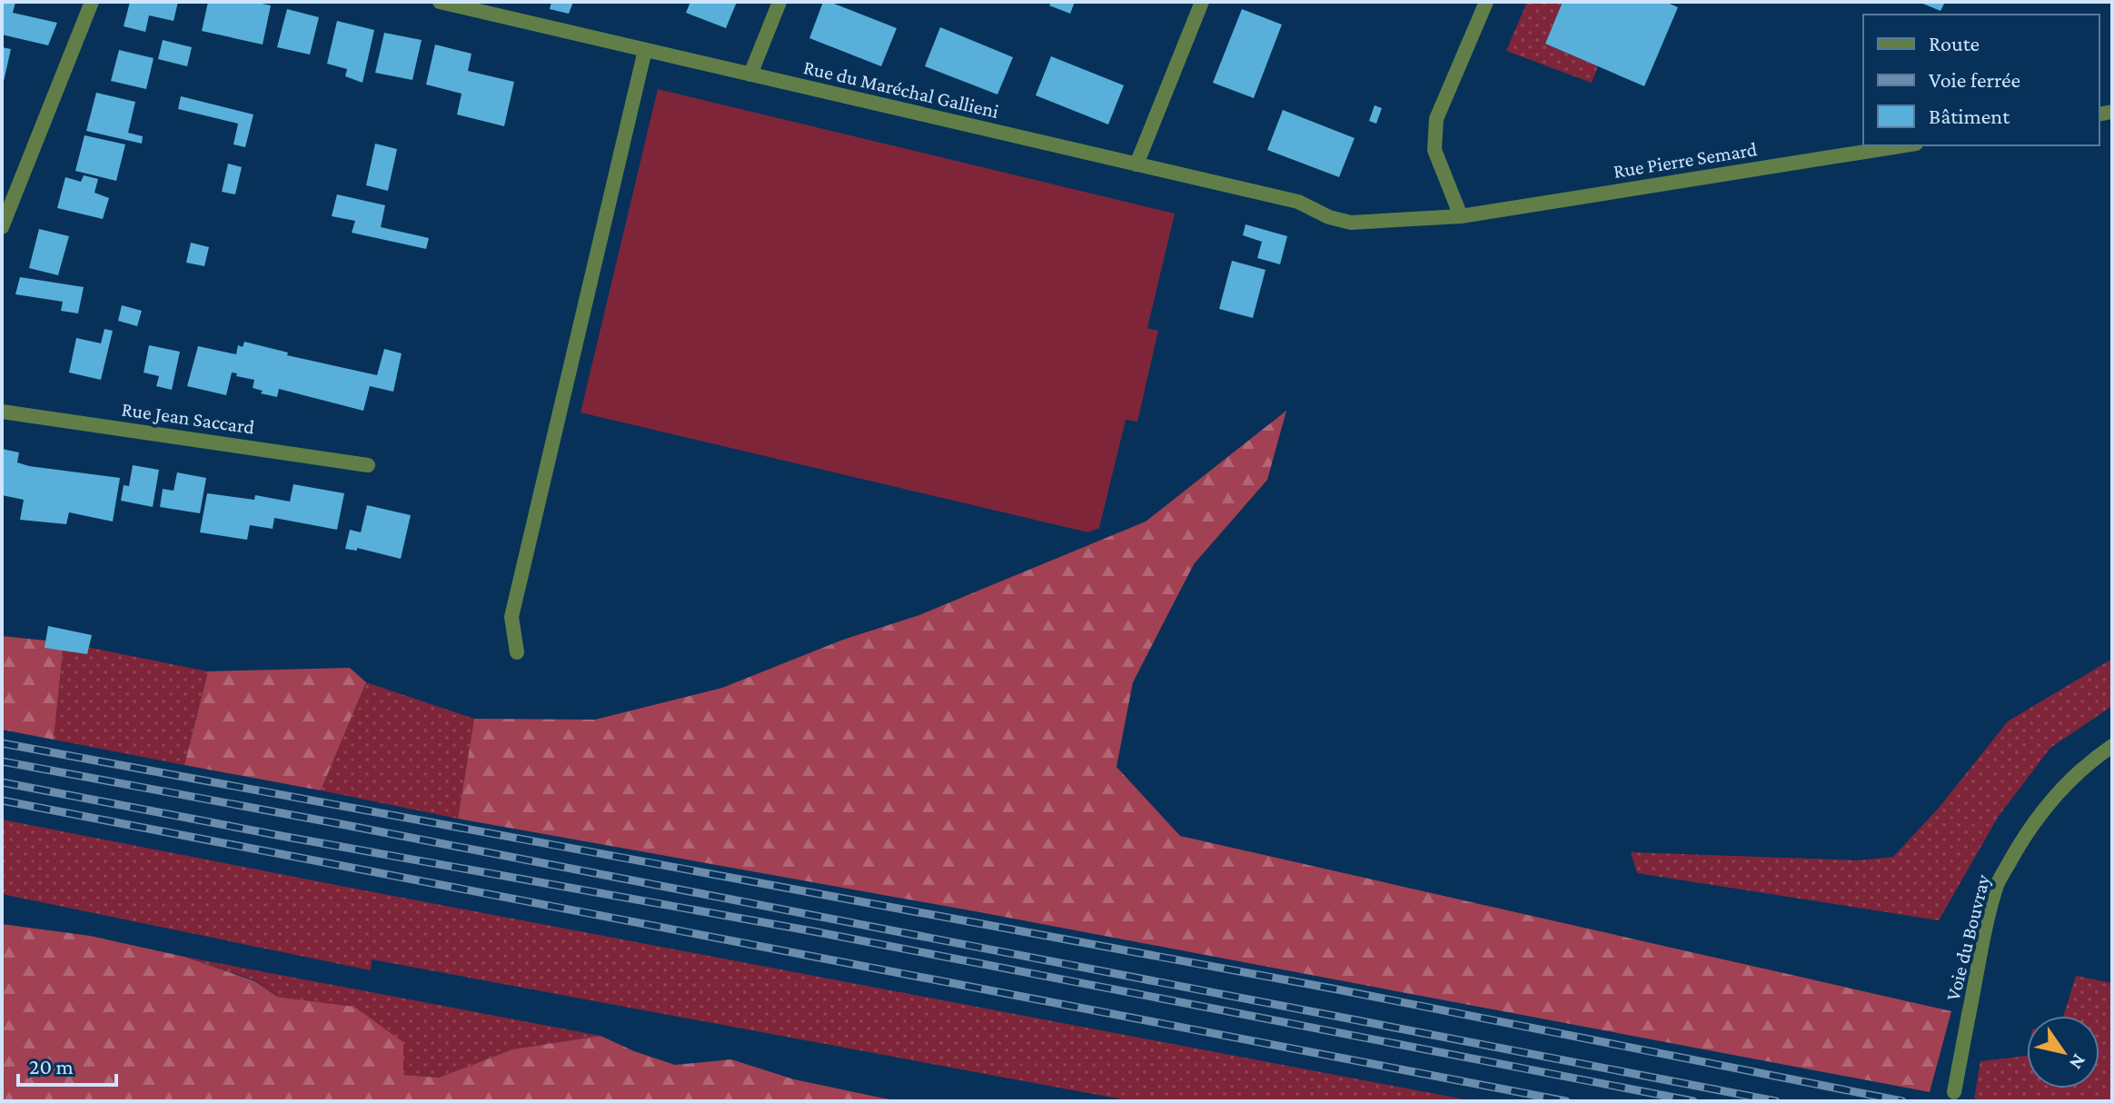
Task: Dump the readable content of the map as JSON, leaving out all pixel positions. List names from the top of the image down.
{
  "streets": {
    "street": [
      "Rue du Maréchal Gallieni",
      "Rue Pierre Semard",
      "Rue Jean Saccard",
      "Voie du Bouvray"
    ]
  },
  "crossings": [
    ["Rue du Maréchal Gallieni", "Rue Pierre Semard"]
  ],
  "legend": ["Route", "Voie ferrée", "Bâtiment"],
  "scale_bar": "20 m",
  "north": "bottom right"
}
